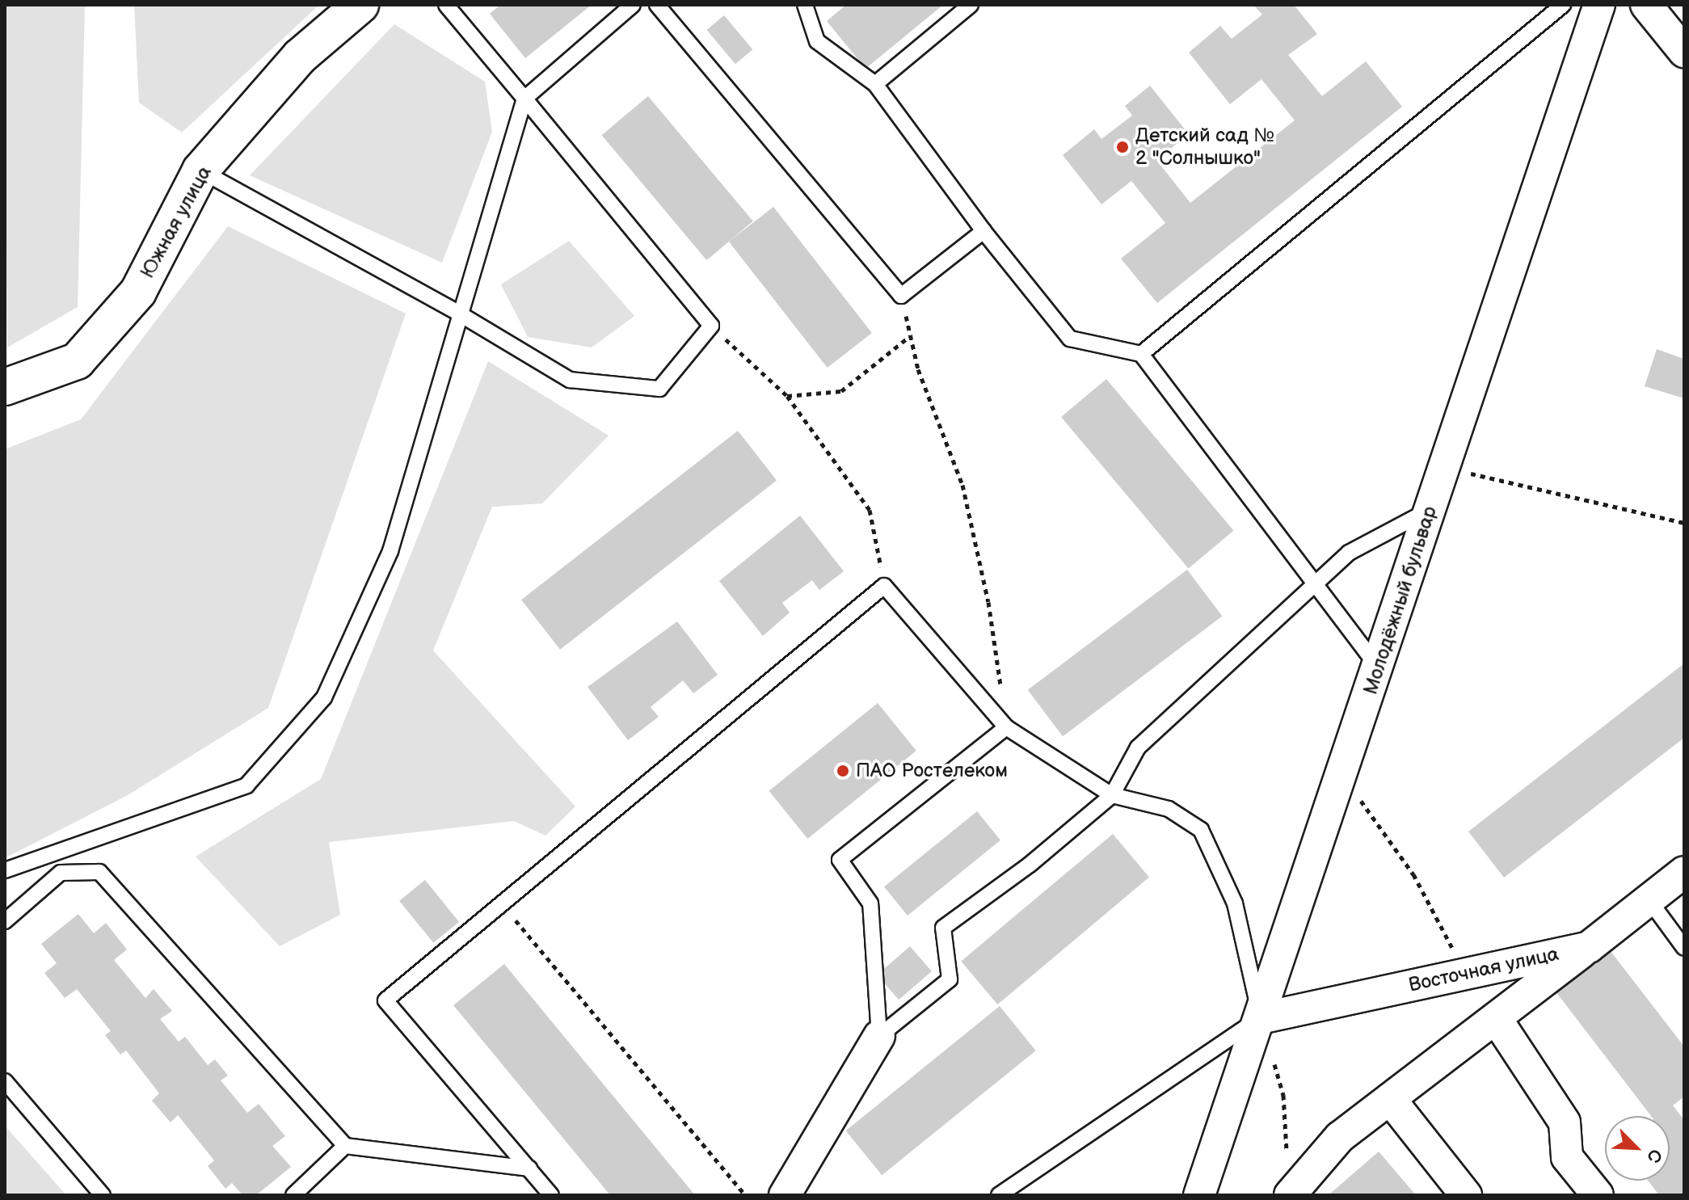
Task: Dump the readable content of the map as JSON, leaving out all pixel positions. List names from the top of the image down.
{
  "streets": {
    "street": ["Южная улица", "Молодёжный бульвар", "Восточная улица"]
  },
  "crossings": [
    ["Молодёжный бульвар", "Восточная улица"]
  ],
  "places": ["Детский сад № 2 \"Солнышко\"", "ПАО Ростелеком"],
  "north": "bottom right"
}
